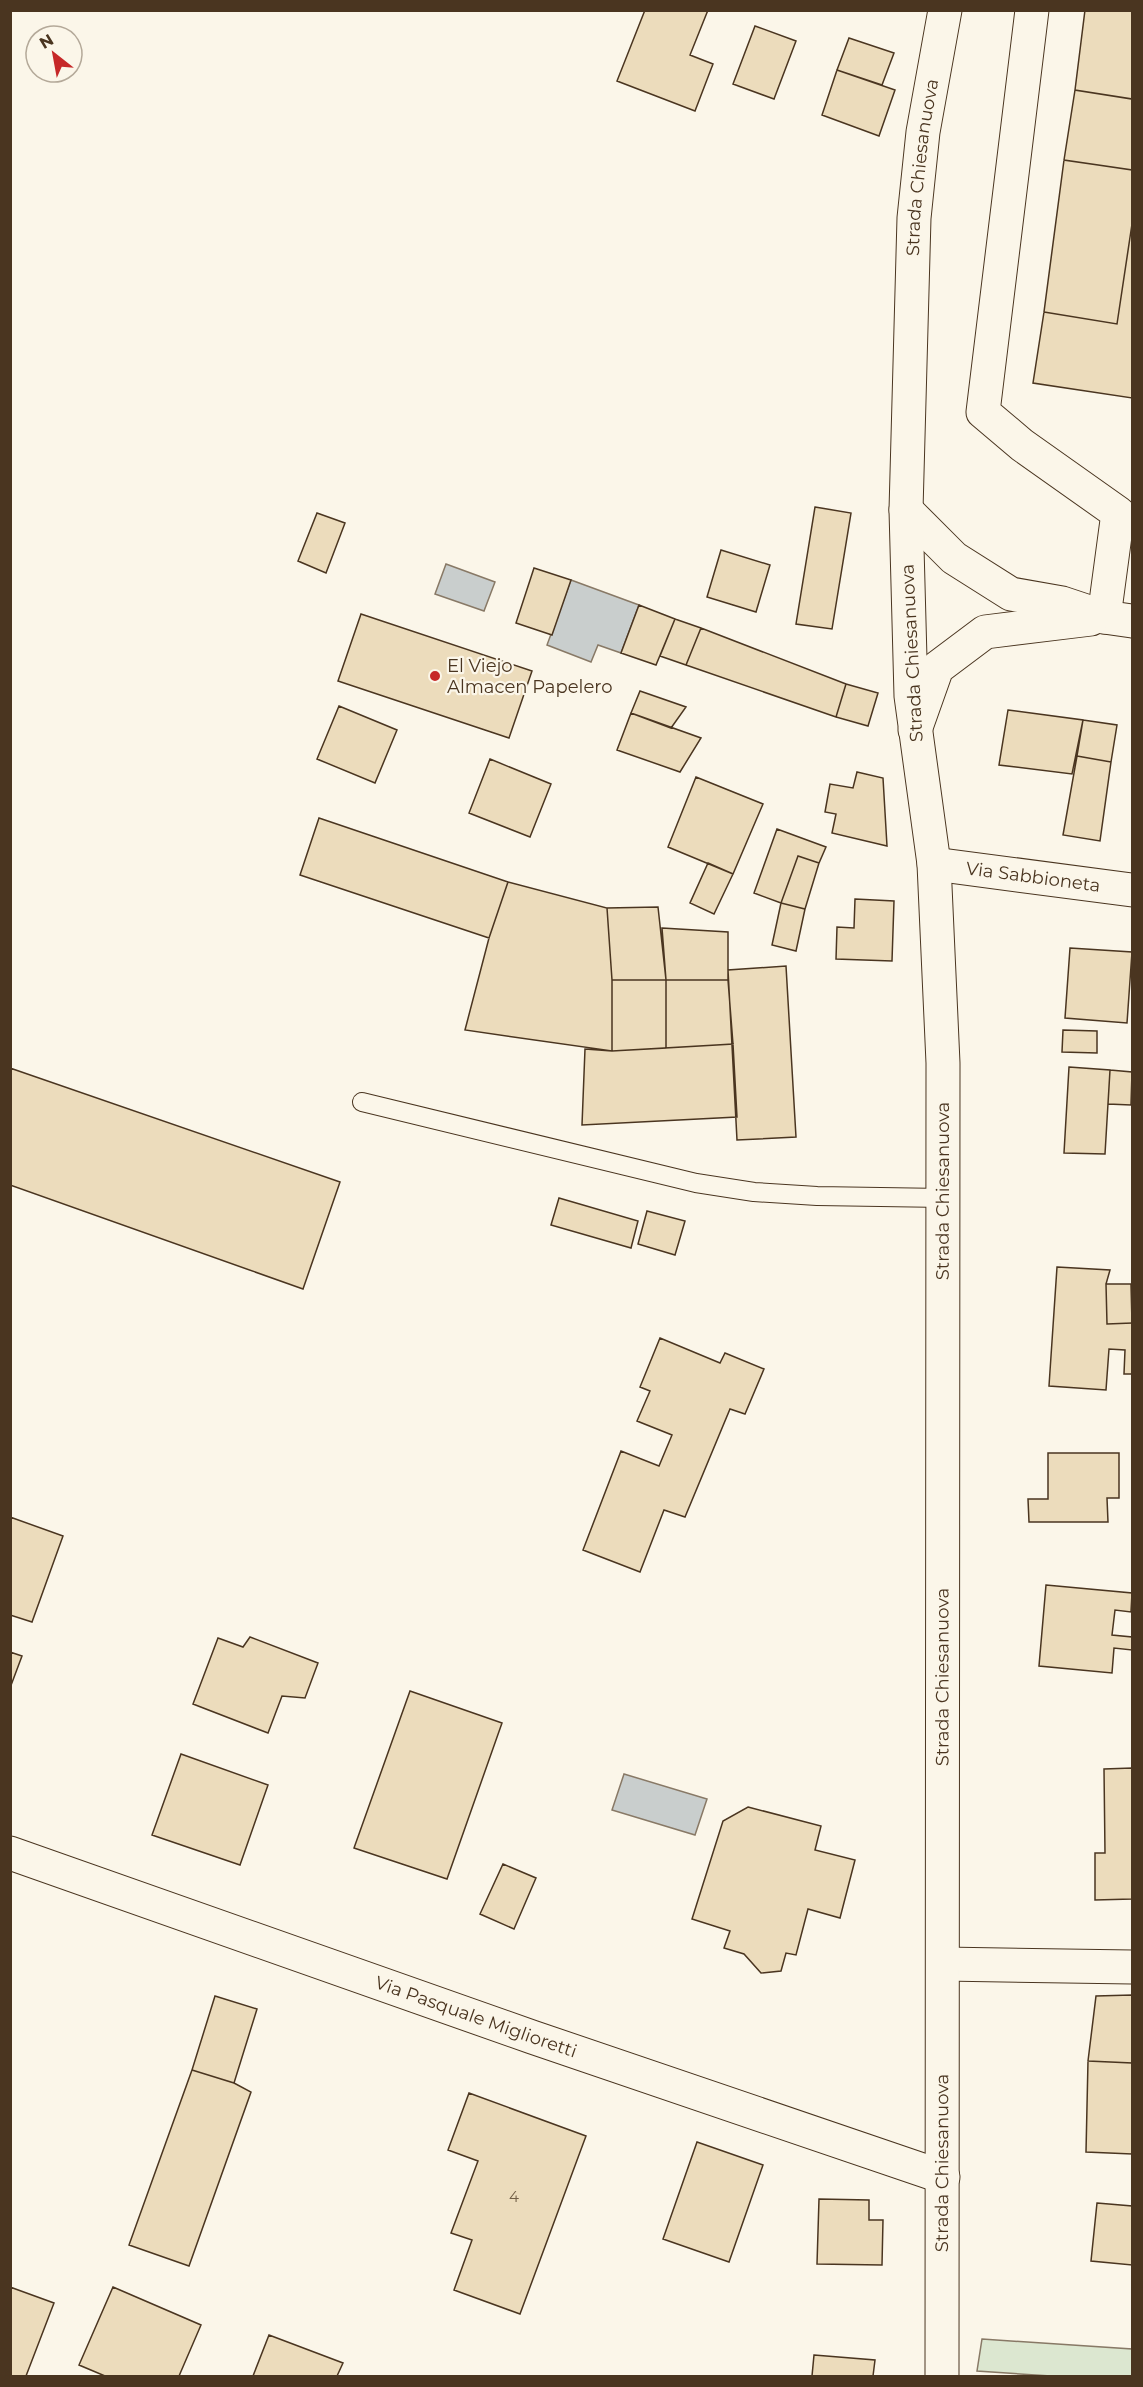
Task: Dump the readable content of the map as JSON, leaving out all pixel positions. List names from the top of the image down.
{
  "streets": {
    "street": ["Strada Chiesanuova", "Via Sabbioneta", "Via Pasquale Miglioretti"]
  },
  "crossings": [
    ["Strada Chiesanuova", "Via Sabbioneta"],
    ["Strada Chiesanuova", "Via Pasquale Miglioretti"]
  ],
  "places": ["El Viejo Almacen Papelero"],
  "house_numbers": ["4"],
  "north": "top left"
}
